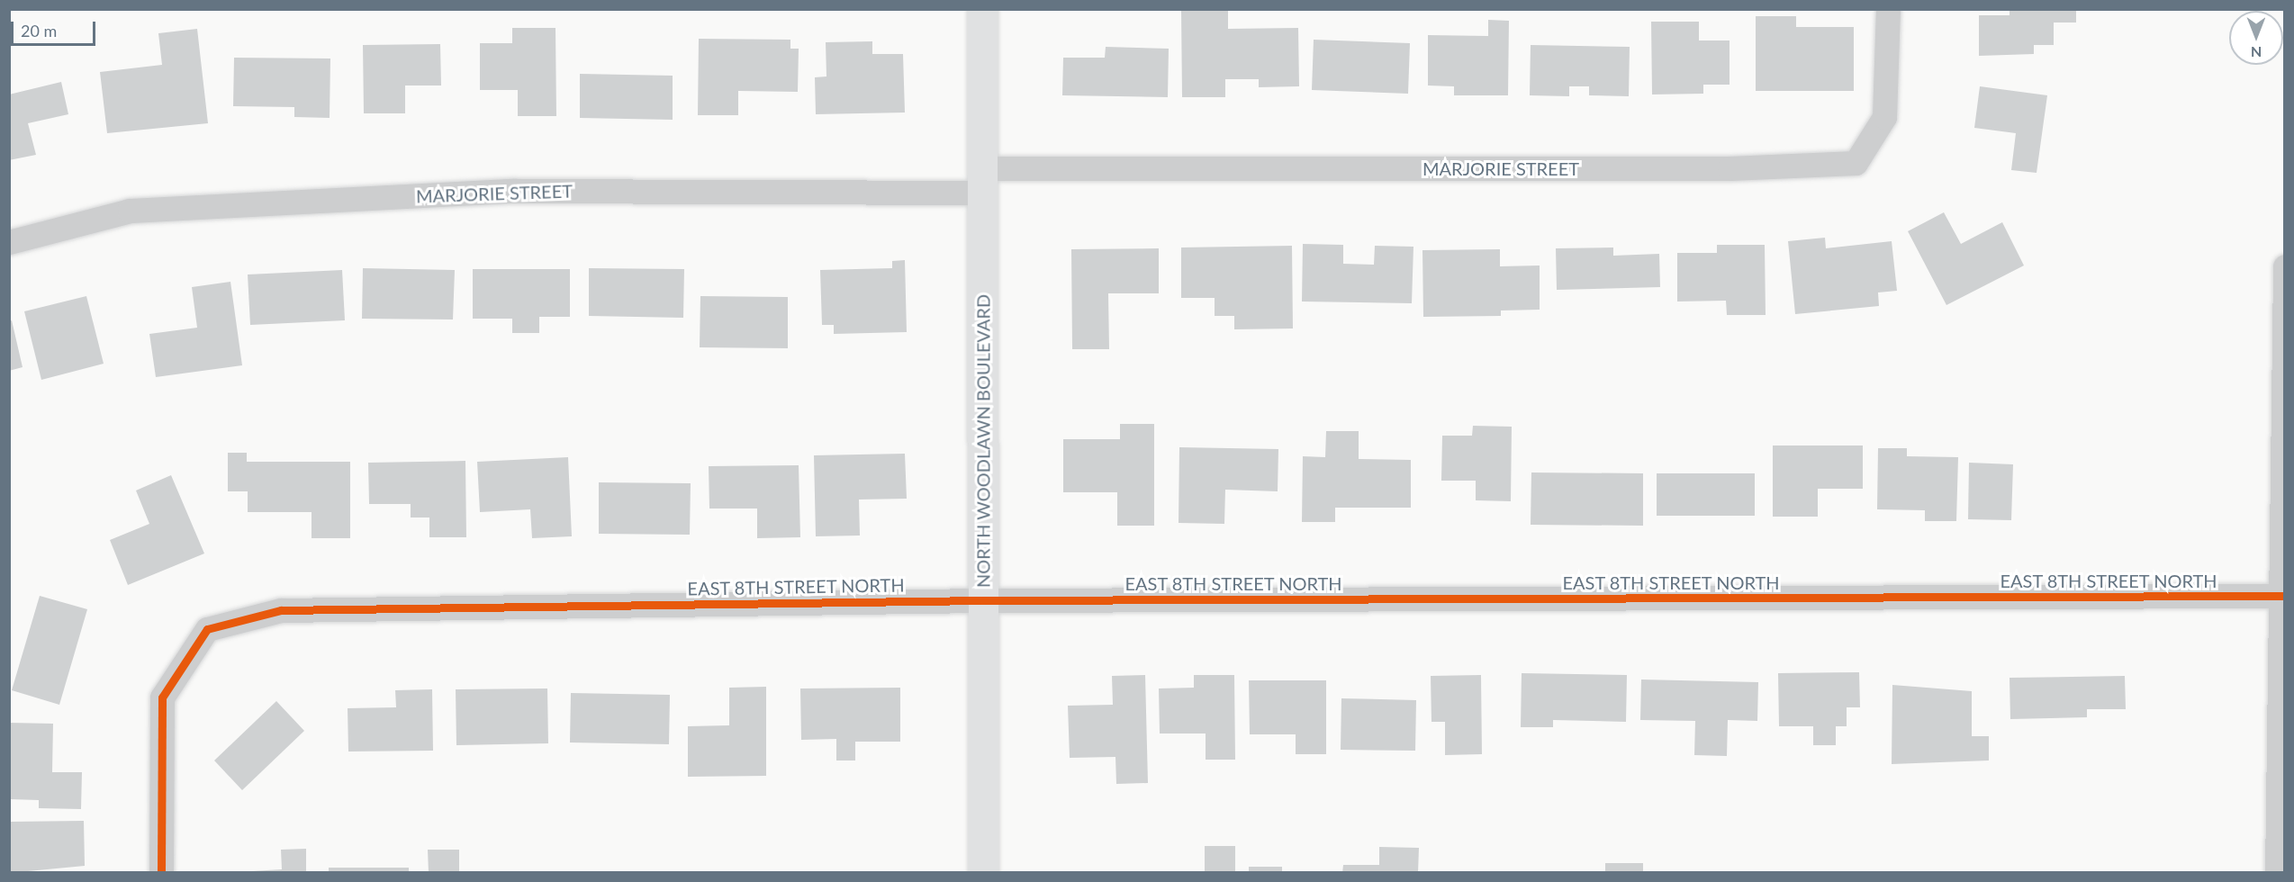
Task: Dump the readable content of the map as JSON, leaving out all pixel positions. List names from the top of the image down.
{
  "streets": {
    "main road": ["NORTH WOODLAWN BOULEVARD"],
    "street": ["MARJORIE STREET", "EAST 8TH STREET NORTH"]
  },
  "crossings": [
    ["MARJORIE STREET", "NORTH WOODLAWN BOULEVARD"],
    ["NORTH WOODLAWN BOULEVARD", "EAST 8TH STREET NORTH"]
  ],
  "scale_bar": "20 m",
  "north": "bottom"
}
